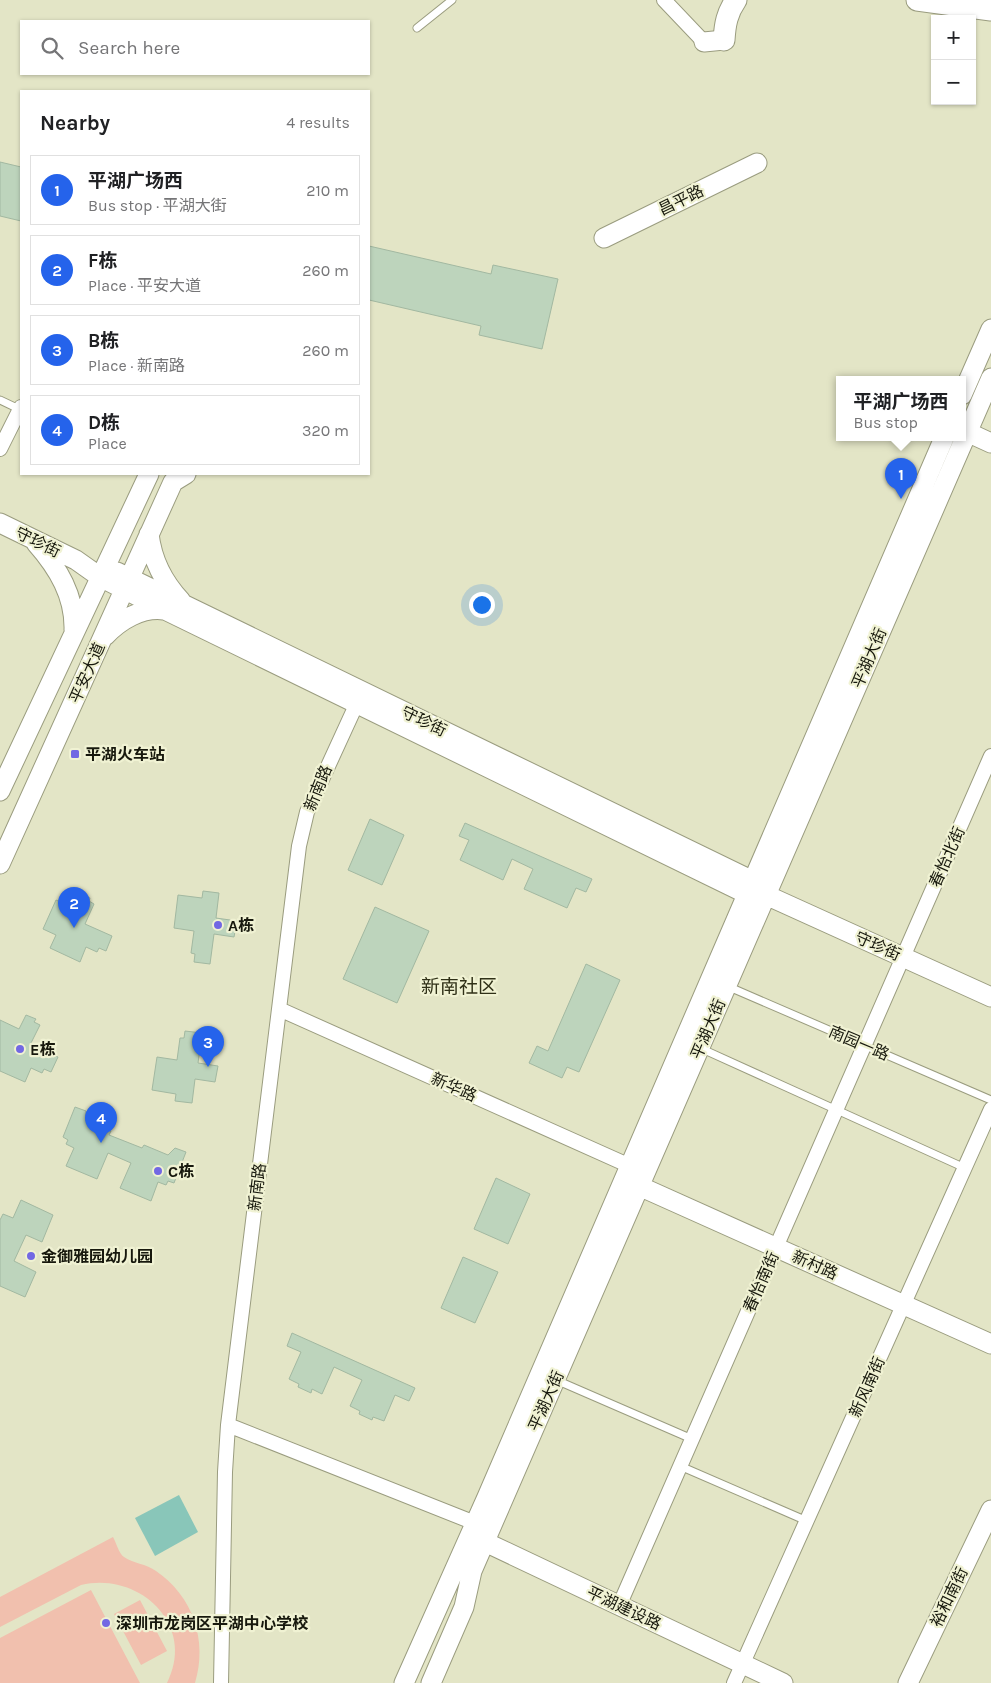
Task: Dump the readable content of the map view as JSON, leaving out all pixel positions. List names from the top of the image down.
{
  "streets": {
    "street": [
      "昌平路",
      "守珍街",
      "平湖大街",
      "平安大道",
      "新南路",
      "春怡北街",
      "新华路",
      "新村路",
      "春怡南街",
      "新风南街",
      "裕和南街",
      "平湖建设路"
    ],
    "lane": ["南园一路"]
  },
  "crossings": [
    ["守珍街", "平湖大街"],
    ["守珍街", "平安大道"],
    ["守珍街", "新南路"],
    ["守珍街", "春怡北街"],
    ["守珍街", "春怡南街"],
    ["平湖大街", "南园一路"],
    ["平湖大街", "新华路"],
    ["平湖大街", "新村路"],
    ["平湖大街", "平湖建设路"],
    ["新南路", "新华路"],
    ["春怡北街", "春怡南街"],
    ["南园一路", "春怡南街"],
    ["新村路", "春怡南街"],
    ["新村路", "新风南街"],
    ["春怡南街", "平湖建设路"],
    ["新风南街", "平湖建设路"]
  ],
  "districts": ["新南社区"],
  "places": {
    "transit": ["平湖火车站"],
    "other": [
      "A栋",
      "E栋",
      "C栋",
      "金御雅园幼儿园",
      "深圳市龙岗区平湖中心学校"
    ]
  },
  "page": {
    "map_buttons": ["+", "−"],
    "search": "Search here",
    "heading": ["Nearby", "4 results"],
    "list": [
      {
        "mark": "1",
        "name": "平湖广场西",
        "note": "Bus stop · 平湖大街",
        "value": "210 m"
      },
      {
        "mark": "2",
        "name": "F栋",
        "note": "Place · 平安大道",
        "value": "260 m"
      },
      {
        "mark": "3",
        "name": "B栋",
        "note": "Place · 新南路",
        "value": "260 m"
      },
      {
        "mark": "4",
        "name": "D栋",
        "note": "Place",
        "value": "320 m"
      }
    ],
    "popup": ["平湖广场西", "Bus stop"],
    "pins": [
      "1",
      "2",
      "3",
      "4"
    ]
  }
}
